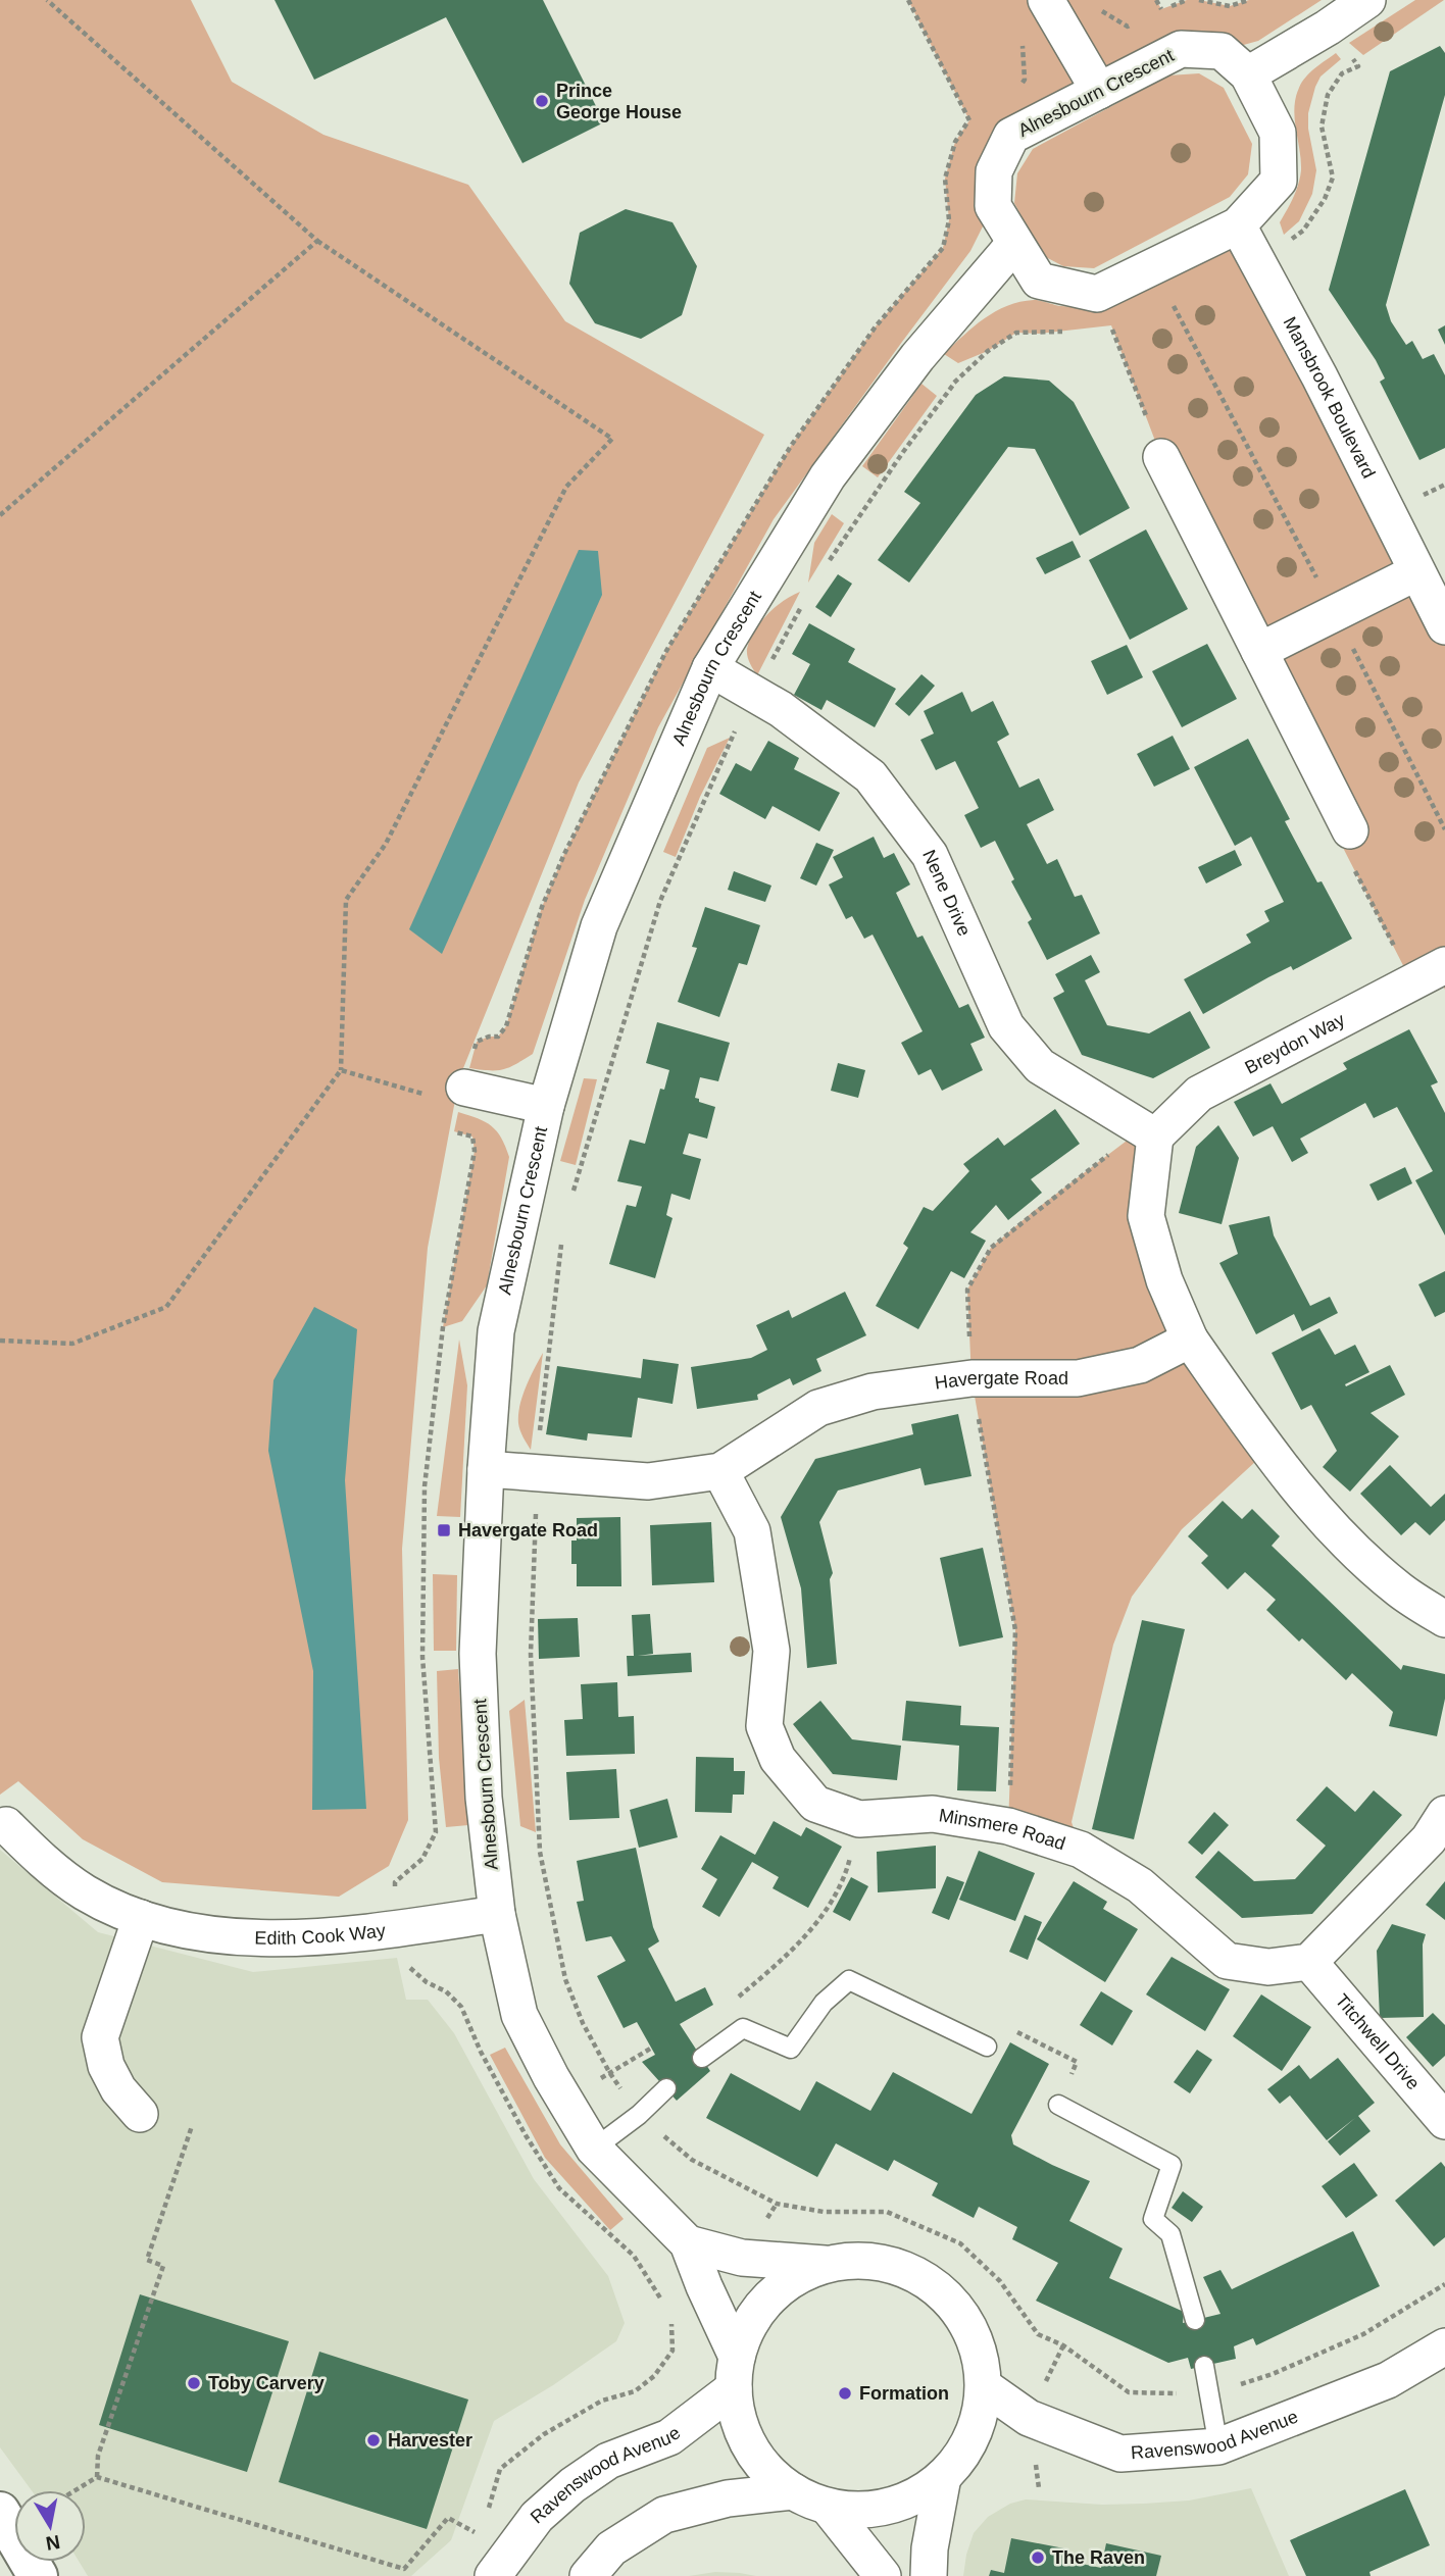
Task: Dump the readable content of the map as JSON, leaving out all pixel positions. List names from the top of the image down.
{
  "streets": {
    "street": [
      "Alnesbourn Crescent",
      "Mansbrook Boulevard",
      "Nene Drive",
      "Breydon Way",
      "Havergate Road",
      "Minsmere Road",
      "Edith Cook Way",
      "Titchwell Drive",
      "Ravenswood Avenue"
    ]
  },
  "crossings": [
    ["Alnesbourn Crescent", "Mansbrook Boulevard"],
    ["Alnesbourn Crescent", "Nene Drive"],
    ["Alnesbourn Crescent", "Havergate Road"],
    ["Alnesbourn Crescent", "Edith Cook Way"],
    ["Alnesbourn Crescent", "Ravenswood Avenue"],
    ["Nene Drive", "Breydon Way"],
    ["Havergate Road", "Minsmere Road"],
    ["Minsmere Road", "Titchwell Drive"]
  ],
  "places": {
    "other": [
      "Prince George House",
      "Toby Carvery",
      "Formation",
      "Harvester",
      "The Raven"
    ],
    "transit": ["Havergate Road"]
  },
  "north": "bottom"
}
